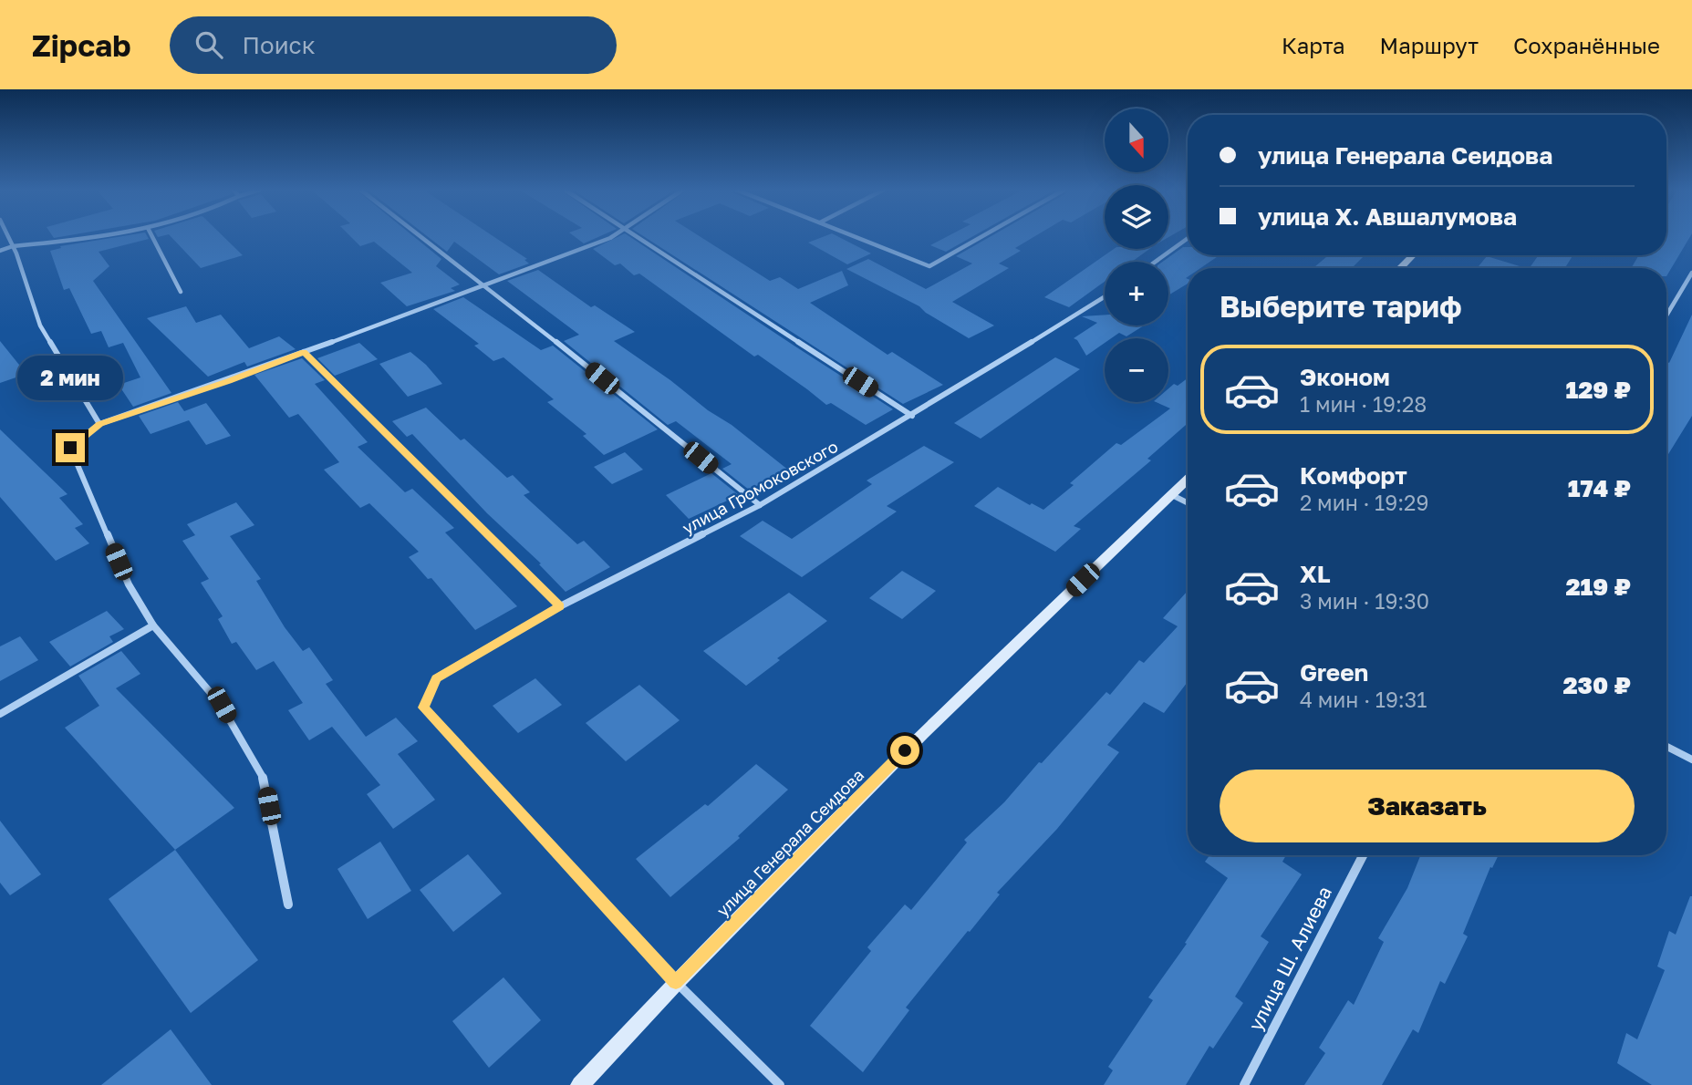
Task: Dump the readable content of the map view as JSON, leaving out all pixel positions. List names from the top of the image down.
{
  "streets": {
    "street": ["улица Громоковского", "улица Генерала Сеидова", "улица Ш. Алиева"]
  },
  "crossings": [
    ["улица Громоковского", "улица Генерала Сеидова"]
  ],
  "north": "bottom",
  "page": {
    "header": "Zipcab",
    "search": "Поиск",
    "nav": ["Карта", "Маршрут", "Сохранённые"],
    "map_buttons": ["+", "−"],
    "banner": ["улица Генерала Сеидова", "улица Х. Авшалумова"],
    "heading": "Выберите тариф",
    "list": [
      {
        "name": "Эконом",
        "note": "1 мин · 19:28",
        "value": "129 ₽"
      },
      {
        "name": "Комфорт",
        "note": "2 мин · 19:29",
        "value": "174 ₽"
      },
      {
        "name": "XL",
        "note": "3 мин · 19:30",
        "value": "219 ₽"
      },
      {
        "name": "Green",
        "note": "4 мин · 19:31",
        "value": "230 ₽"
      }
    ],
    "bubble": "2 мин",
    "buttons": "Заказать"
  }
}
